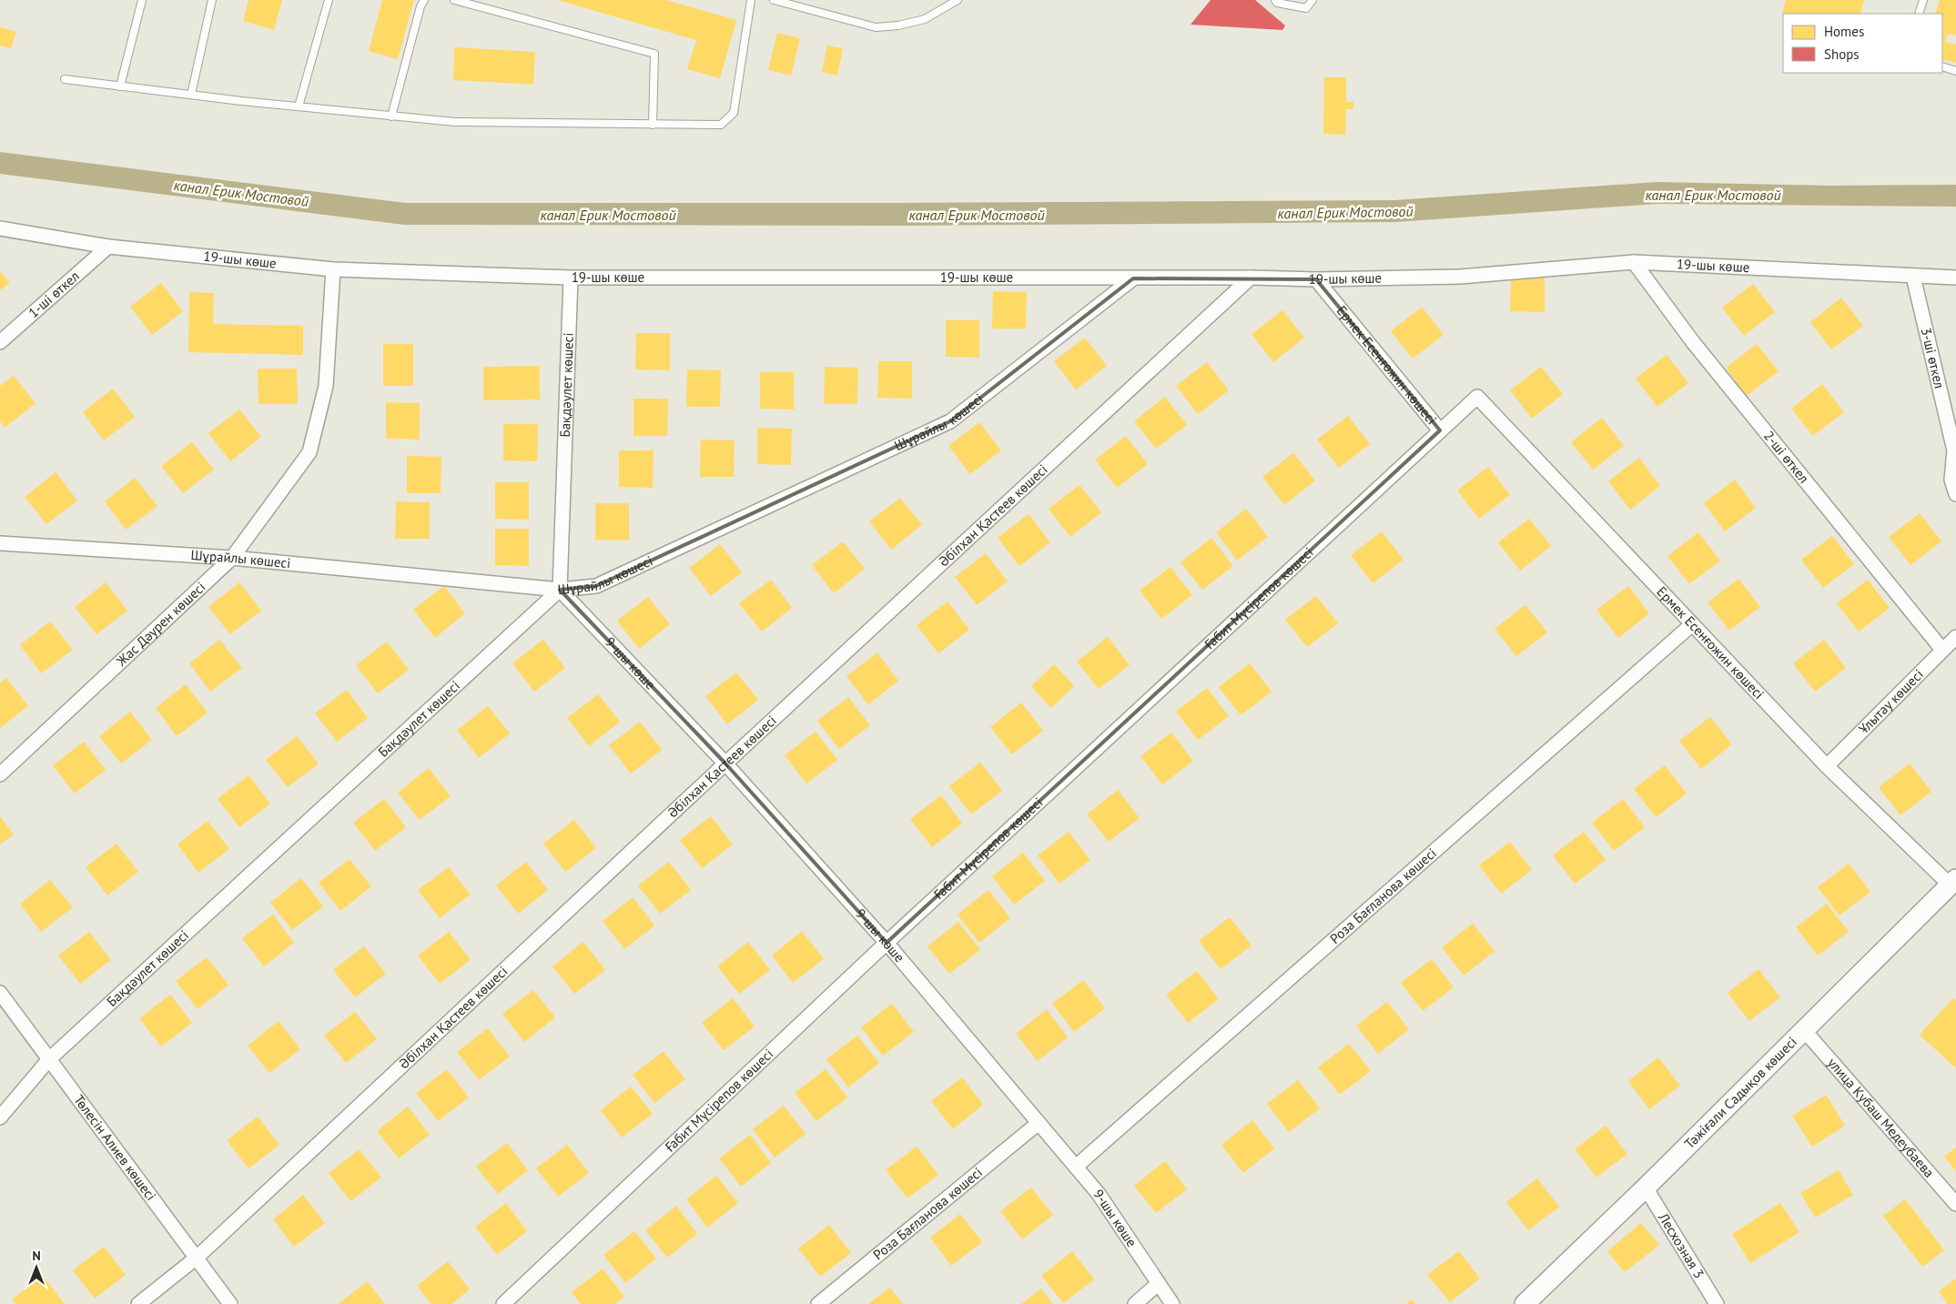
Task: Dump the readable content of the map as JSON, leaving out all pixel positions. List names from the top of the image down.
{
  "streets": {
    "street": [
      "19-шы көше",
      "1-шi өткел",
      "3-шi өткел",
      "Ермек Есенғожин көшесі",
      "Бақдәулет көшесi",
      "Шұрайлы көшесі",
      "2-шi өткел",
      "Әбілхан Қастеев көшесi",
      "Ғабит Мүсірепов көшесi",
      "Жас Дәурен көшесі",
      "9-шы көше",
      "Ұлытау көшесi",
      "Роза Бағланова көшесi",
      "Тәжіғали Садықов көшесі",
      "улица Кубаш Медеубаева",
      "Төлесін Алиев көшесі",
      "Лесхозная 3"
    ]
  },
  "crossings": [
    ["19-шы көше", "1-шi өткел"],
    ["19-шы көше", "3-шi өткел"],
    ["19-шы көше", "Ермек Есенғожин көшесі"],
    ["19-шы көше", "Бақдәулет көшесi"],
    ["19-шы көше", "Шұрайлы көшесі"],
    ["19-шы көше", "2-шi өткел"],
    ["19-шы көше", "Әбілхан Қастеев көшесi"],
    ["19-шы көше", "Жас Дәурен көшесі"],
    ["Ермек Есенғожин көшесі", "Ғабит Мүсірепов көшесi"],
    ["Ермек Есенғожин көшесі", "Ұлытау көшесi"],
    ["Ермек Есенғожин көшесі", "Роза Бағланова көшесi"],
    ["Ермек Есенғожин көшесі", "Тәжіғали Садықов көшесі"],
    ["Бақдәулет көшесi", "Шұрайлы көшесі"],
    ["Бақдәулет көшесi", "9-шы көше"],
    ["Бақдәулет көшесi", "Төлесін Алиев көшесі"],
    ["Шұрайлы көшесі", "Жас Дәурен көшесі"],
    ["Шұрайлы көшесі", "9-шы көше"],
    ["2-шi өткел", "Ұлытау көшесi"],
    ["Әбілхан Қастеев көшесi", "9-шы көше"],
    ["Әбілхан Қастеев көшесi", "Төлесін Алиев көшесі"],
    ["Ғабит Мүсірепов көшесi", "9-шы көше"],
    ["9-шы көше", "Роза Бағланова көшесi"],
    ["Тәжіғали Садықов көшесі", "улица Кубаш Медеубаева"],
    ["Тәжіғали Садықов көшесі", "Лесхозная 3"]
  ],
  "water": ["канал Ерик Мостовой"],
  "legend": ["Homes", "Shops"],
  "north": "top"
}
